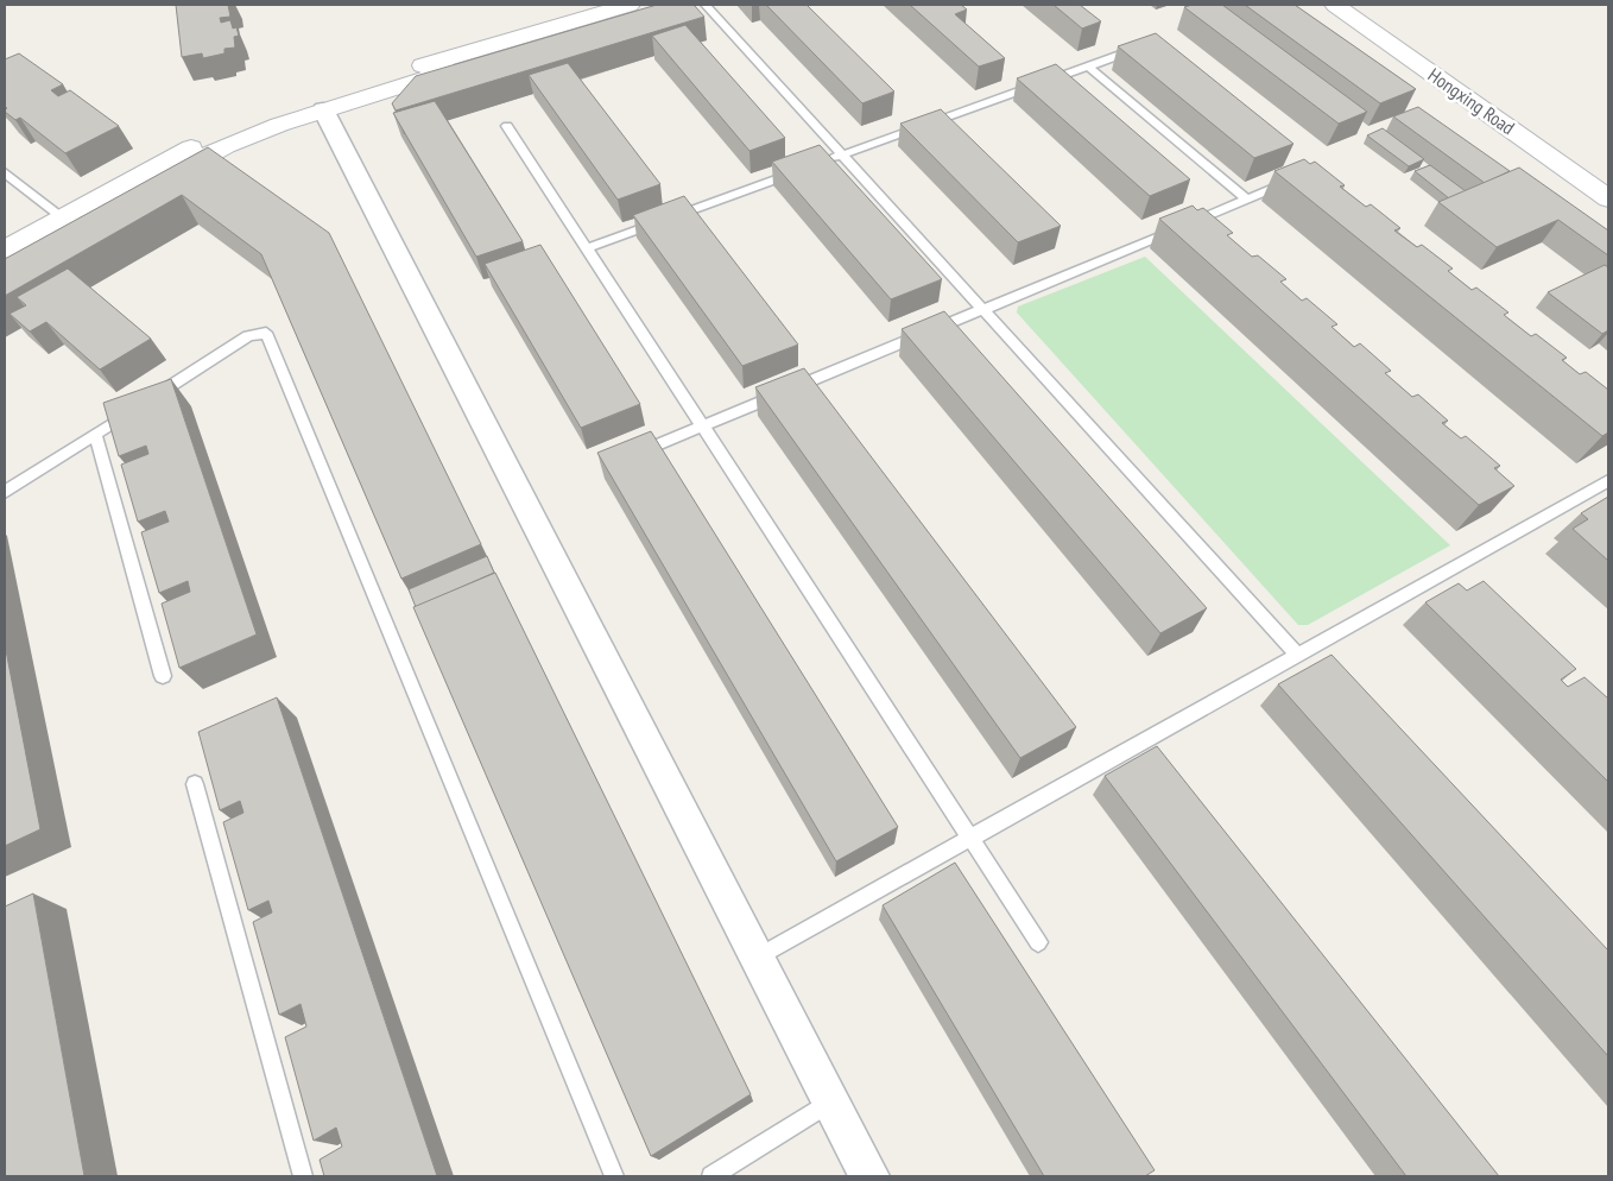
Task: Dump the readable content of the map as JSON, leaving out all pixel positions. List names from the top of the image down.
{
  "streets": {
    "street": ["Hongxing Road"]
  }
}
